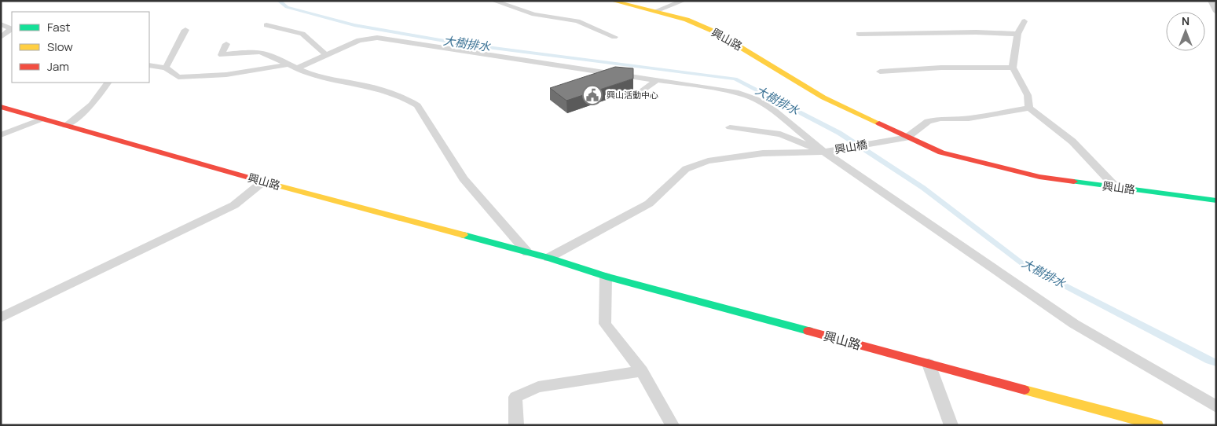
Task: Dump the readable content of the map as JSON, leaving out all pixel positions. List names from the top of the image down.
{
  "streets": {
    "street": ["興山路"],
    "lane": ["興山橋"]
  },
  "crossings": [
    ["興山路", "興山橋"]
  ],
  "water": ["大樹排水"],
  "places": {
    "public building": ["興山活動中心"]
  },
  "legend": ["Fast", "Slow", "Jam"],
  "north": "top"
}
